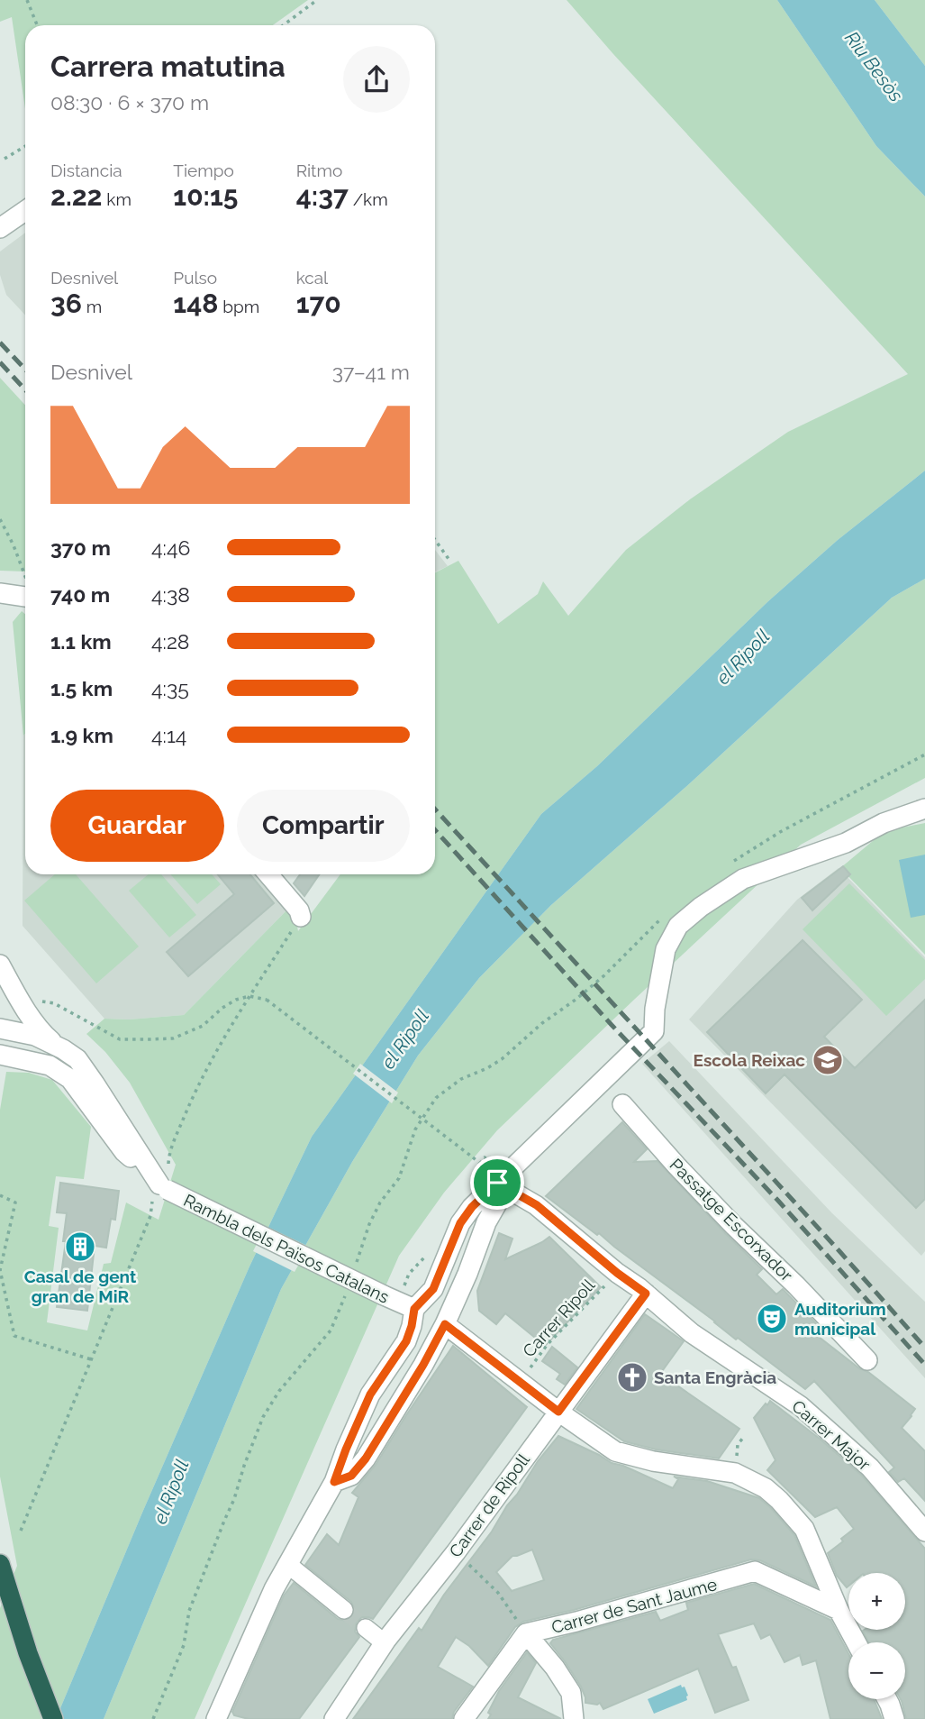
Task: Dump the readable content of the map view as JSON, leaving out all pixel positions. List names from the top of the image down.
{
  "streets": {
    "street": [
      "Passatge Escorxador",
      "Rambla dels Països Catalans",
      "Carrer Major",
      "Carrer de Ripoll",
      "Carrer de Sant Jaume"
    ],
    "path": ["Carrer Ripoll"]
  },
  "crossings": [
    ["Carrer Ripoll", "Carrer Major"],
    ["Carrer Major", "Carrer de Ripoll"]
  ],
  "water": ["Riu Besòs", "el Ripoll"],
  "places": {
    "school or university": ["Escola Reixac"],
    "building": ["Casal de gent gran de MiR"],
    "theatre": ["Auditorium municipal"],
    "church": ["Santa Engràcia"]
  },
  "page": {
    "heading": ["Carrera matutina", "08:30 · 6 × 370 m"],
    "stats": [
      ["Distancia", "2.22 km"],
      ["Tiempo", "10:15"],
      ["Ritmo", "4:37 /km"],
      ["Desnivel", "36 m"],
      ["Pulso", "148 bpm"],
      ["kcal", "170"]
    ],
    "chart": ["Desnivel", "37–41 m"],
    "list": [
      {
        "name": "370 m",
        "note": "4:46"
      },
      {
        "name": "740 m",
        "note": "4:38"
      },
      {
        "name": "1.1 km",
        "note": "4:28"
      },
      {
        "name": "1.5 km",
        "note": "4:35"
      },
      {
        "name": "1.9 km",
        "note": "4:14"
      }
    ],
    "buttons": ["Guardar", "Compartir"],
    "map_buttons": ["+", "−"]
  }
}
